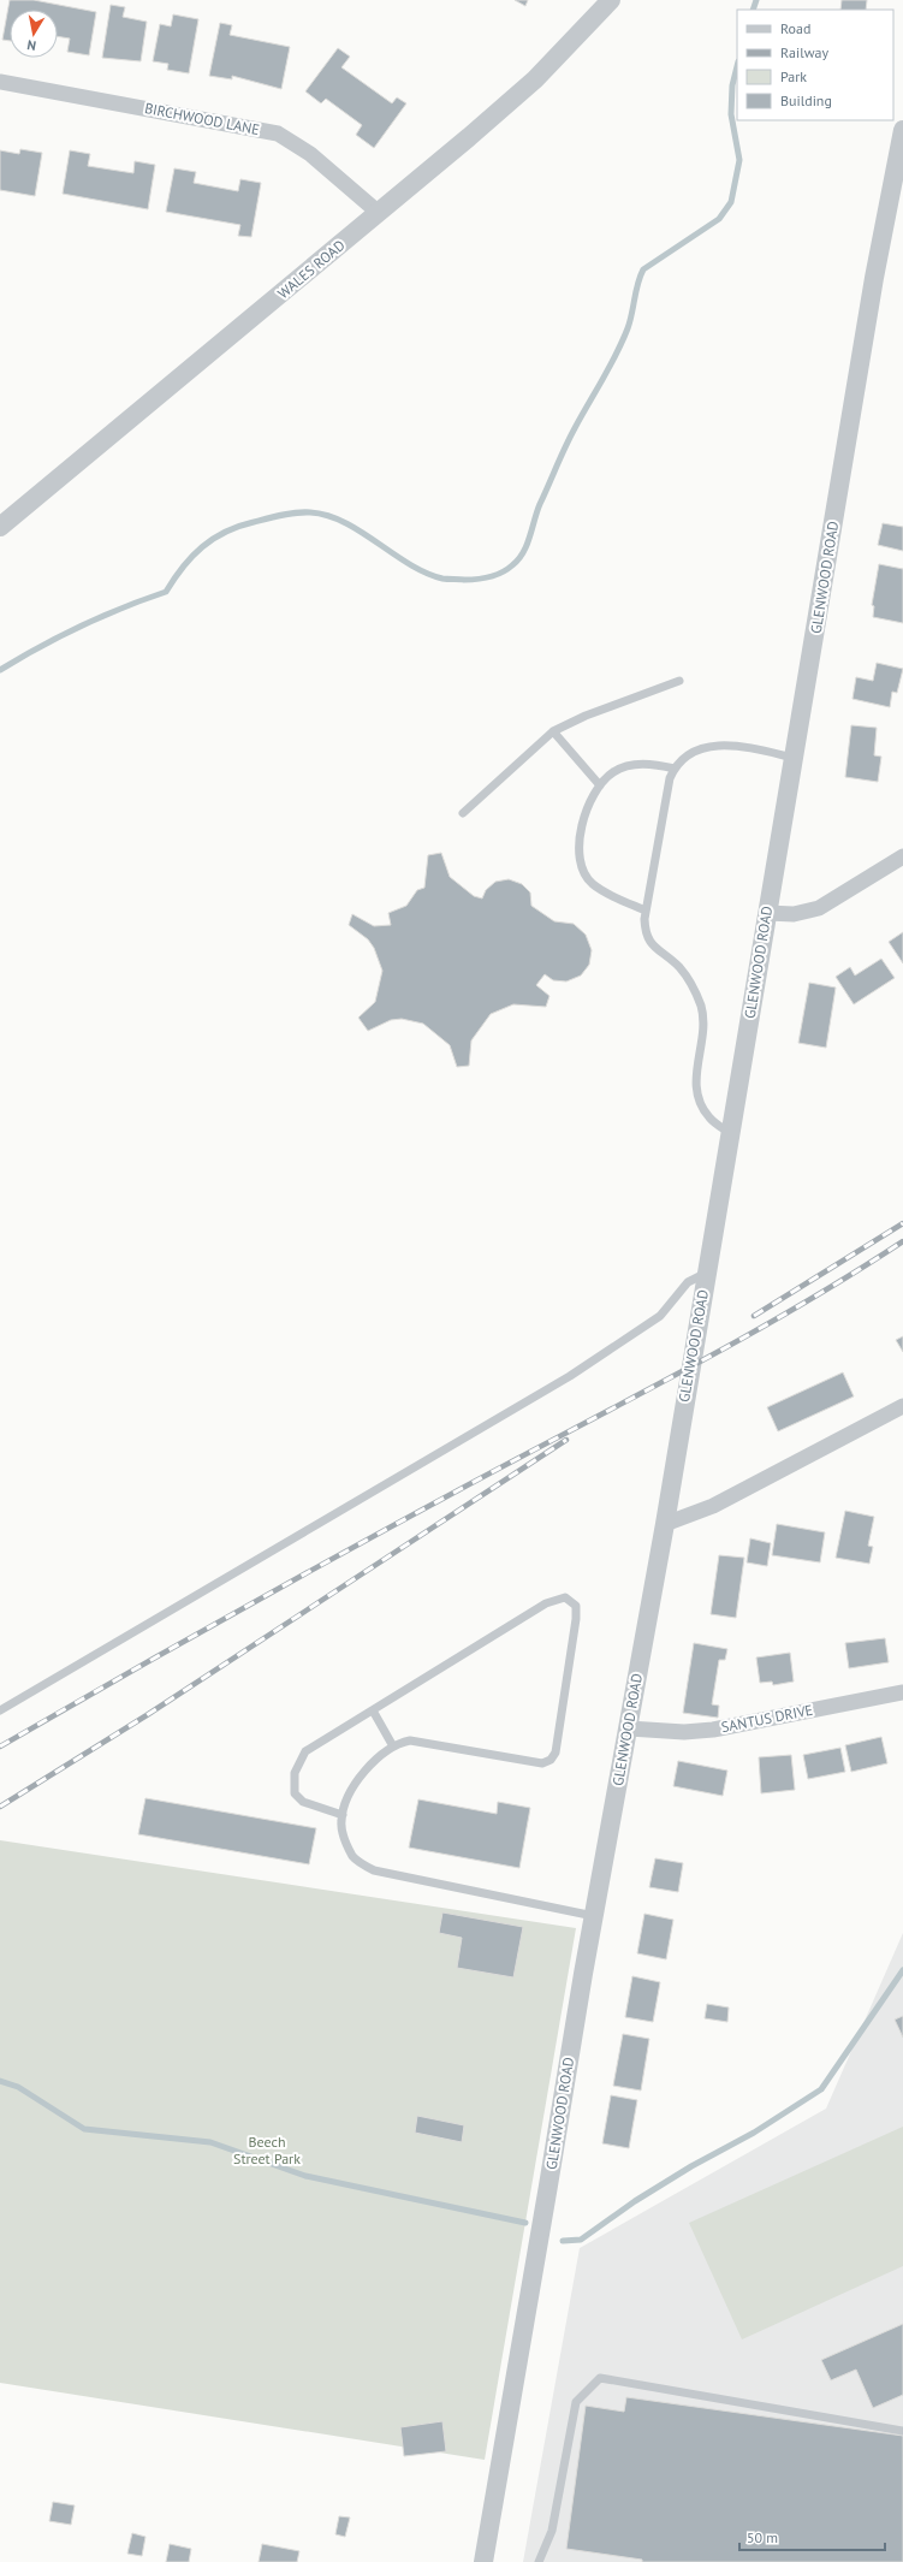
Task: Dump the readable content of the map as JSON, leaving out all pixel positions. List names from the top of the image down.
{
  "streets": {
    "street": [
      "BIRCHWOOD LANE",
      "WALES ROAD",
      "GLENWOOD ROAD",
      "SANTUS DRIVE"
    ]
  },
  "crossings": [
    ["BIRCHWOOD LANE", "WALES ROAD"],
    ["GLENWOOD ROAD", "SANTUS DRIVE"]
  ],
  "parks": ["Beech Street Park"],
  "legend": [
    "Road",
    "Railway",
    "Park",
    "Building"
  ],
  "scale_bar": "50 m",
  "north": "bottom"
}
